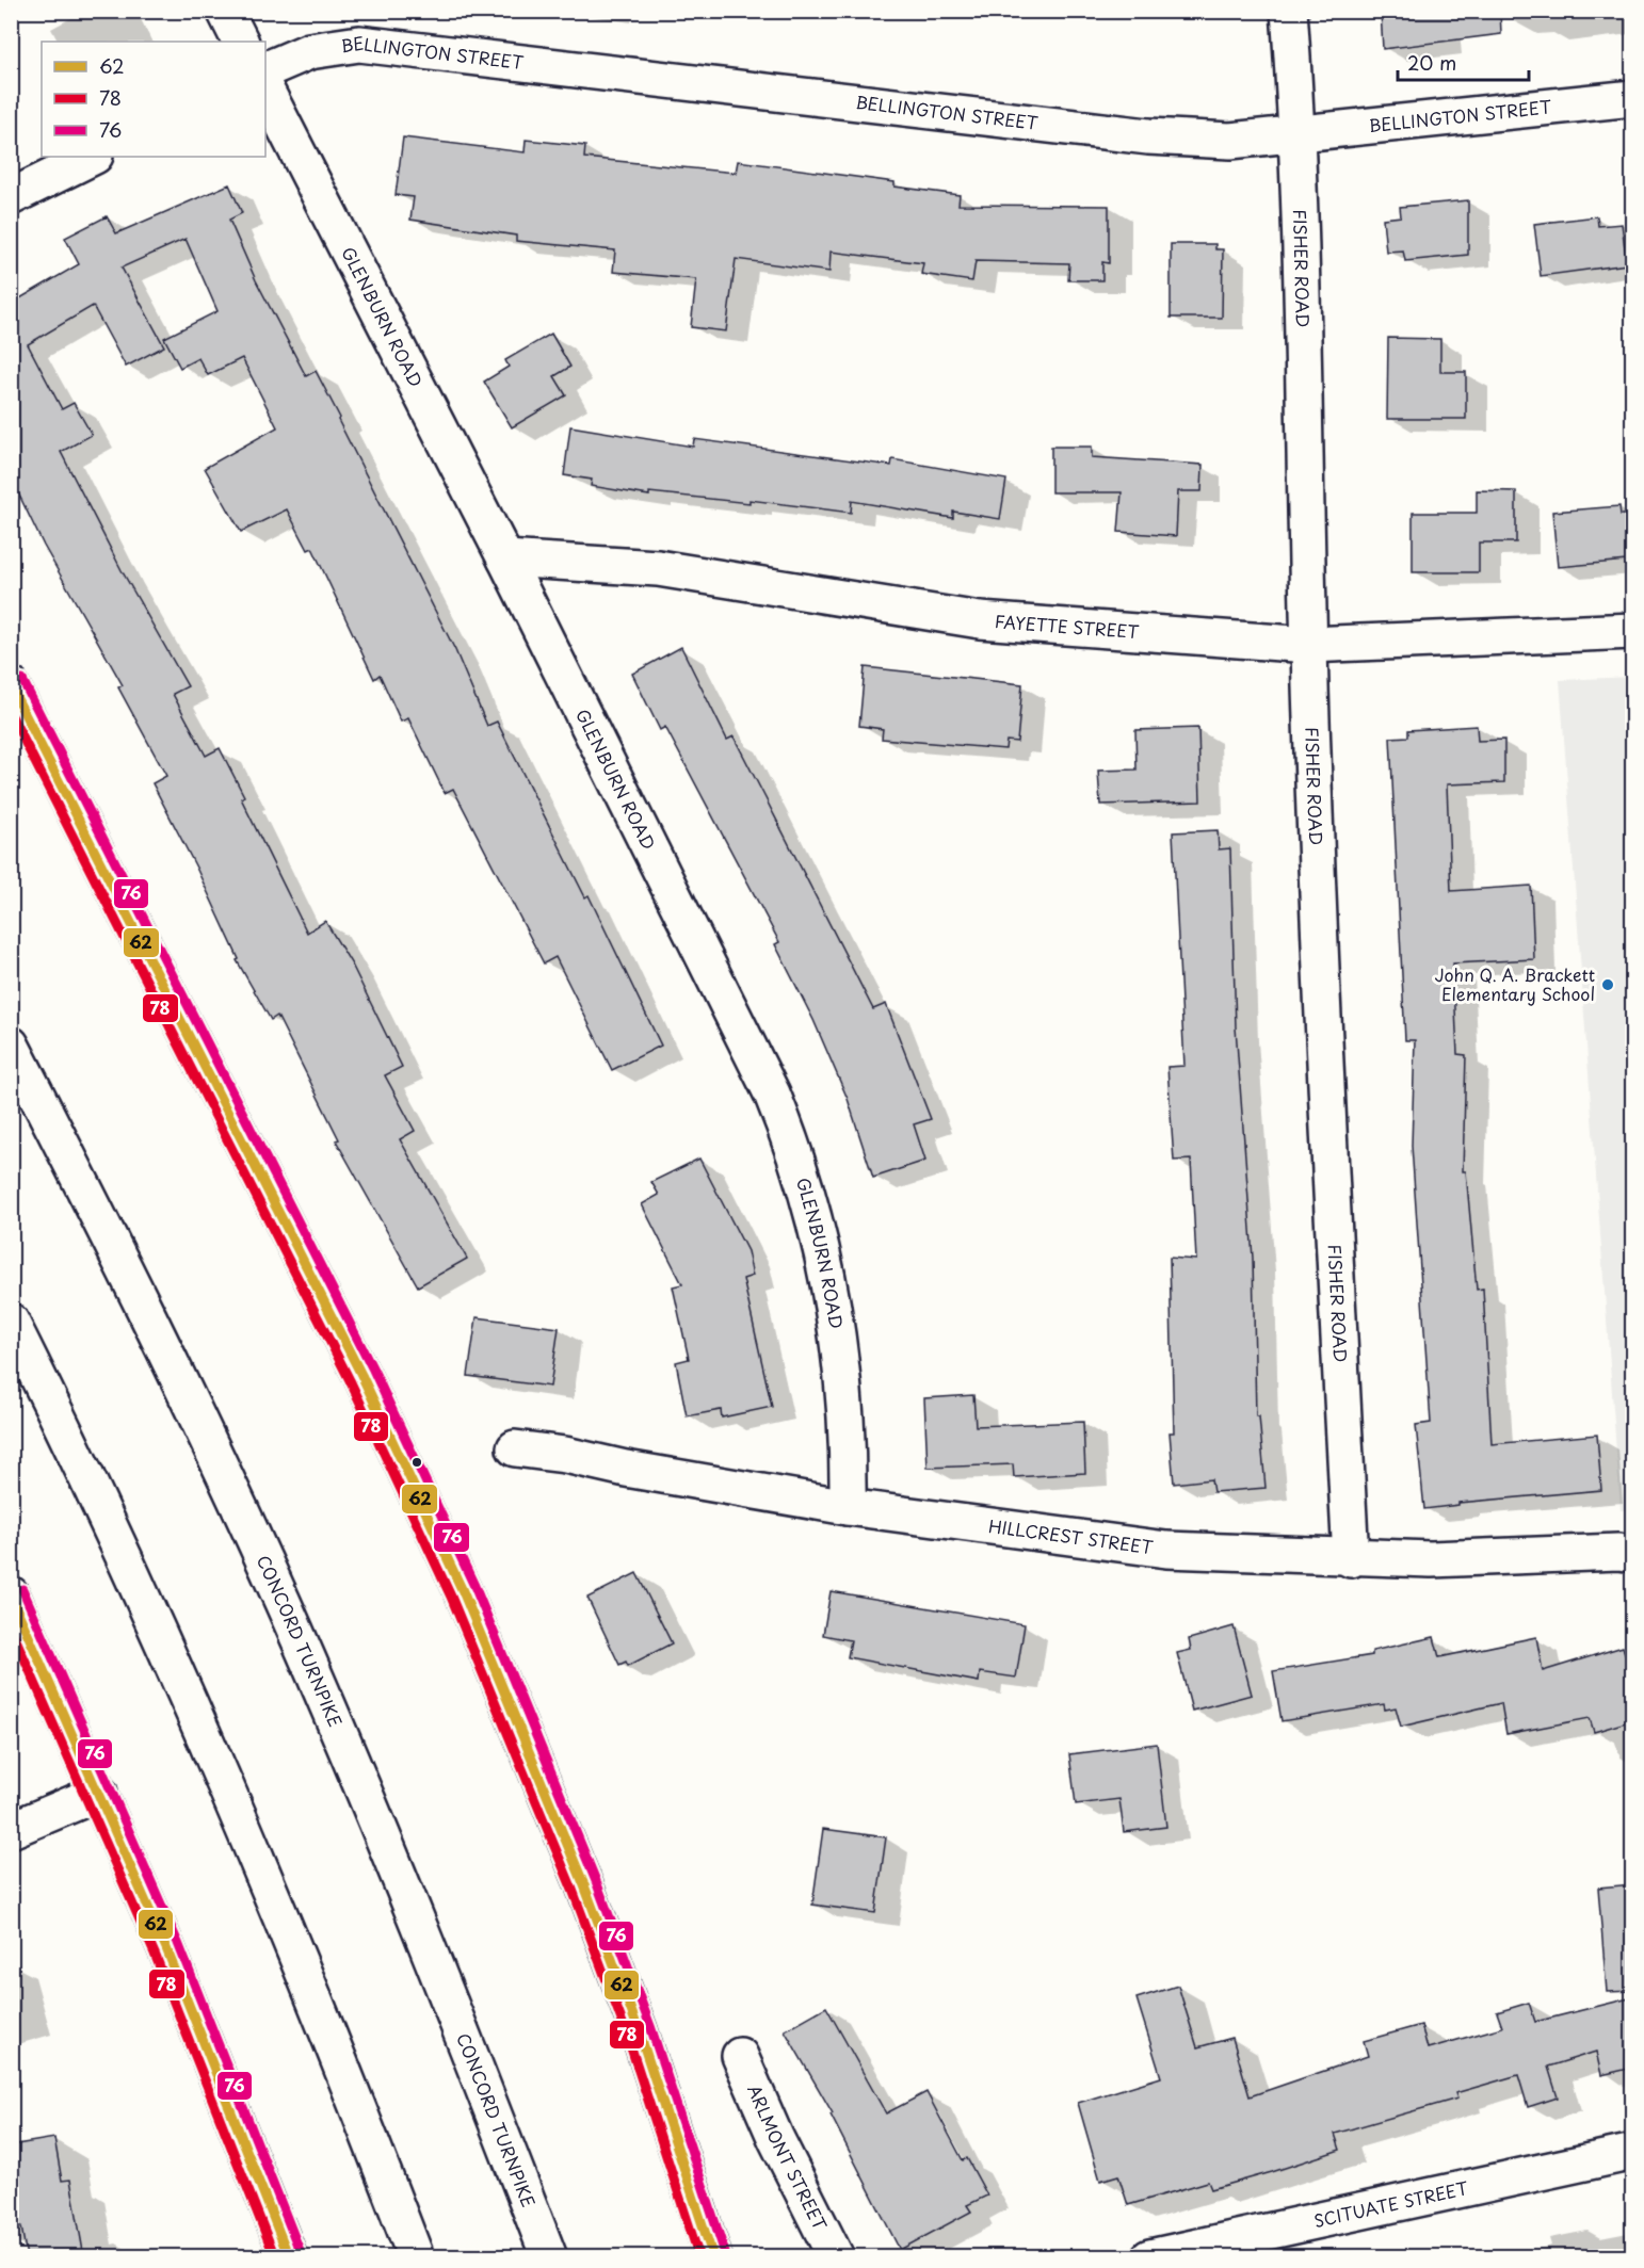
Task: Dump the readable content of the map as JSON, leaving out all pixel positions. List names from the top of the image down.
{
  "streets": {
    "main road": [
      "BELLINGTON STREET",
      "FISHER ROAD",
      "GLENBURN ROAD",
      "FAYETTE STREET",
      "HILLCREST STREET",
      "CONCORD TURNPIKE",
      "ARLMONT STREET",
      "SCITUATE STREET"
    ]
  },
  "crossings": [
    ["BELLINGTON STREET", "FISHER ROAD"],
    ["FISHER ROAD", "FAYETTE STREET"],
    ["FISHER ROAD", "HILLCREST STREET"],
    ["GLENBURN ROAD", "FAYETTE STREET"],
    ["GLENBURN ROAD", "HILLCREST STREET"]
  ],
  "places": ["John Q. A. Brackett Elementary School"],
  "lines": ["transit line 76", "transit line 62", "transit line 78"],
  "legend": ["62", "78", "76"],
  "scale_bar": "20 m"
}
